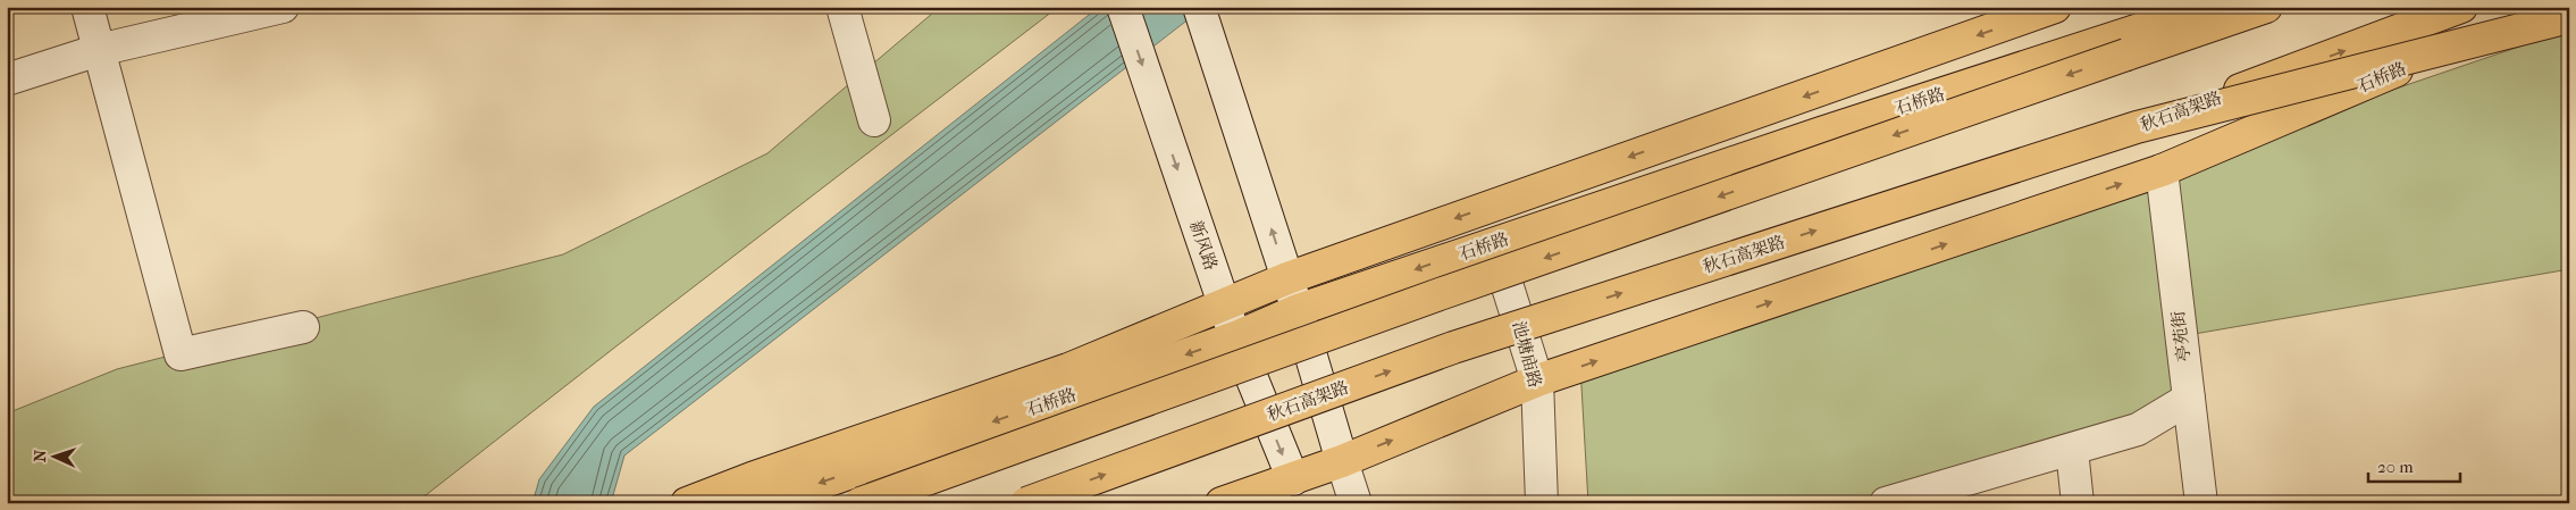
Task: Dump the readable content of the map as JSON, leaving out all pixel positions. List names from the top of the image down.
{
  "streets": {
    "main road": ["石桥路", "秋石高架路"],
    "street": ["新风路", "亭苑街", "池塘庙路"]
  },
  "crossings": [
    ["石桥路", "新风路"],
    ["石桥路", "亭苑街"],
    ["石桥路", "池塘庙路"]
  ],
  "scale_bar": "20 m",
  "north": "left"
}
